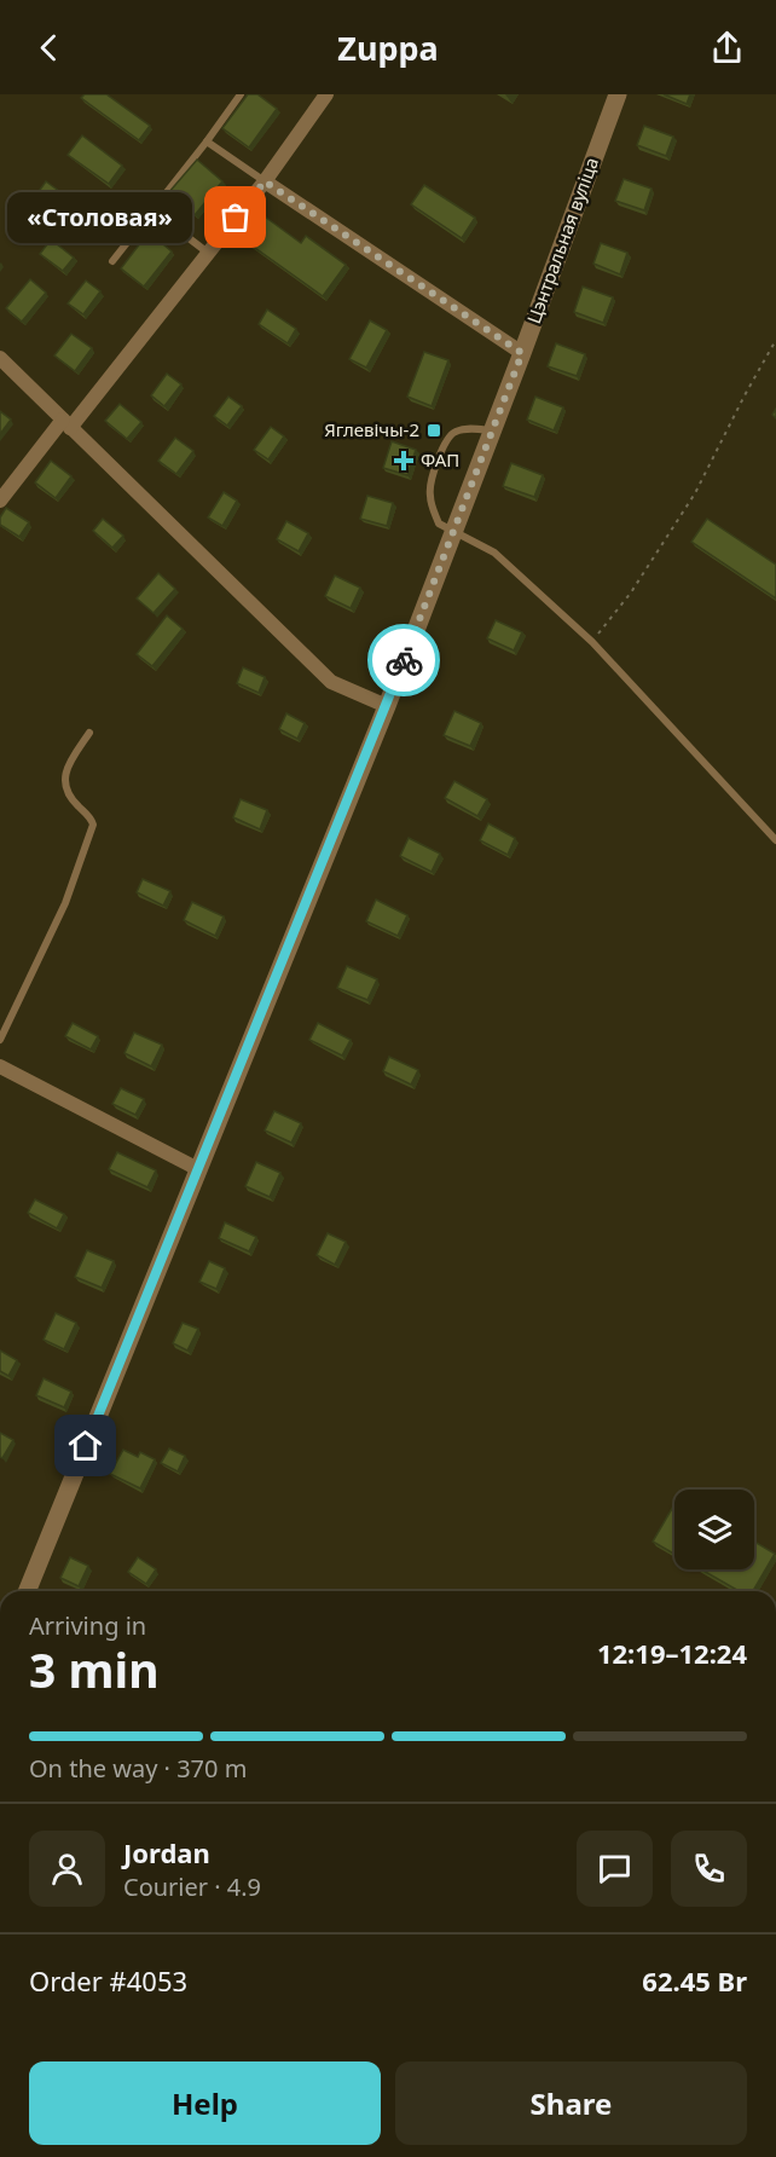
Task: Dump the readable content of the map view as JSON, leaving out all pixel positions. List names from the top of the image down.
{
  "streets": {
    "street": ["Цэнтральная вуліца"]
  },
  "places": {
    "other": ["«Столовая»"],
    "transit": ["Яглевічы-2"],
    "health": ["ФАП"]
  },
  "page": {
    "header": "Zuppa",
    "bubble": "«Столовая»",
    "heading": ["3 min", "Arriving in", "12:19–12:24"],
    "panel": [
      "Jordan",
      "Courier · 4.9",
      "Order #4053",
      "62.45 Br"
    ],
    "bar": "On the way · 370 m",
    "buttons": ["Help", "Share"]
  }
}
